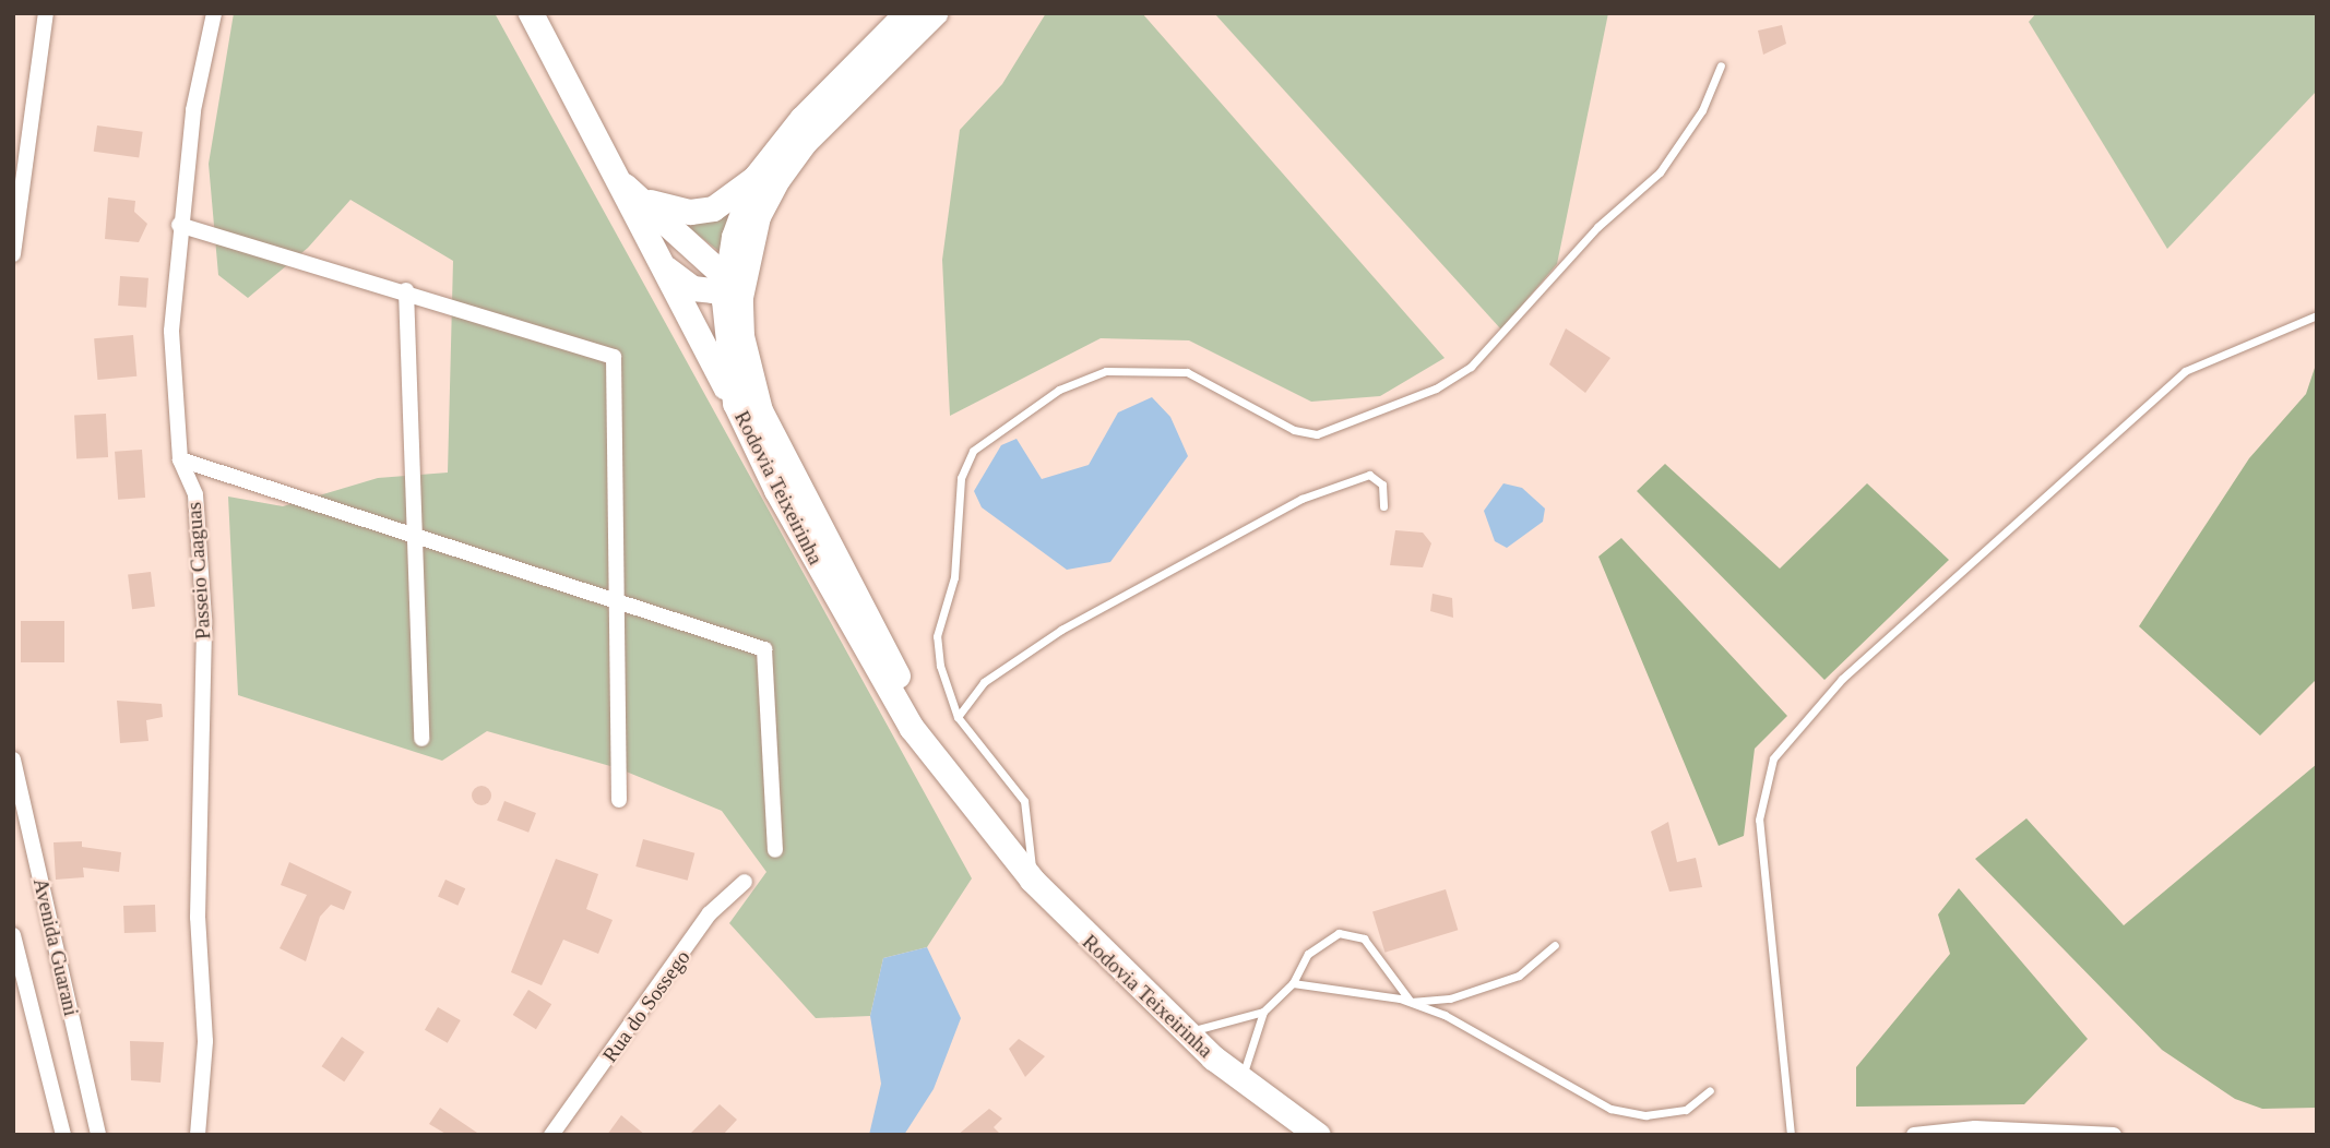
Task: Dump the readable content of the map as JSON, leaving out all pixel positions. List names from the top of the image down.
{
  "streets": {
    "main road": ["Rodovia Teixeirinha"],
    "street": ["Passeio Caaguas", "Avenida Guarani", "Rua do Sossego"]
  }
}
